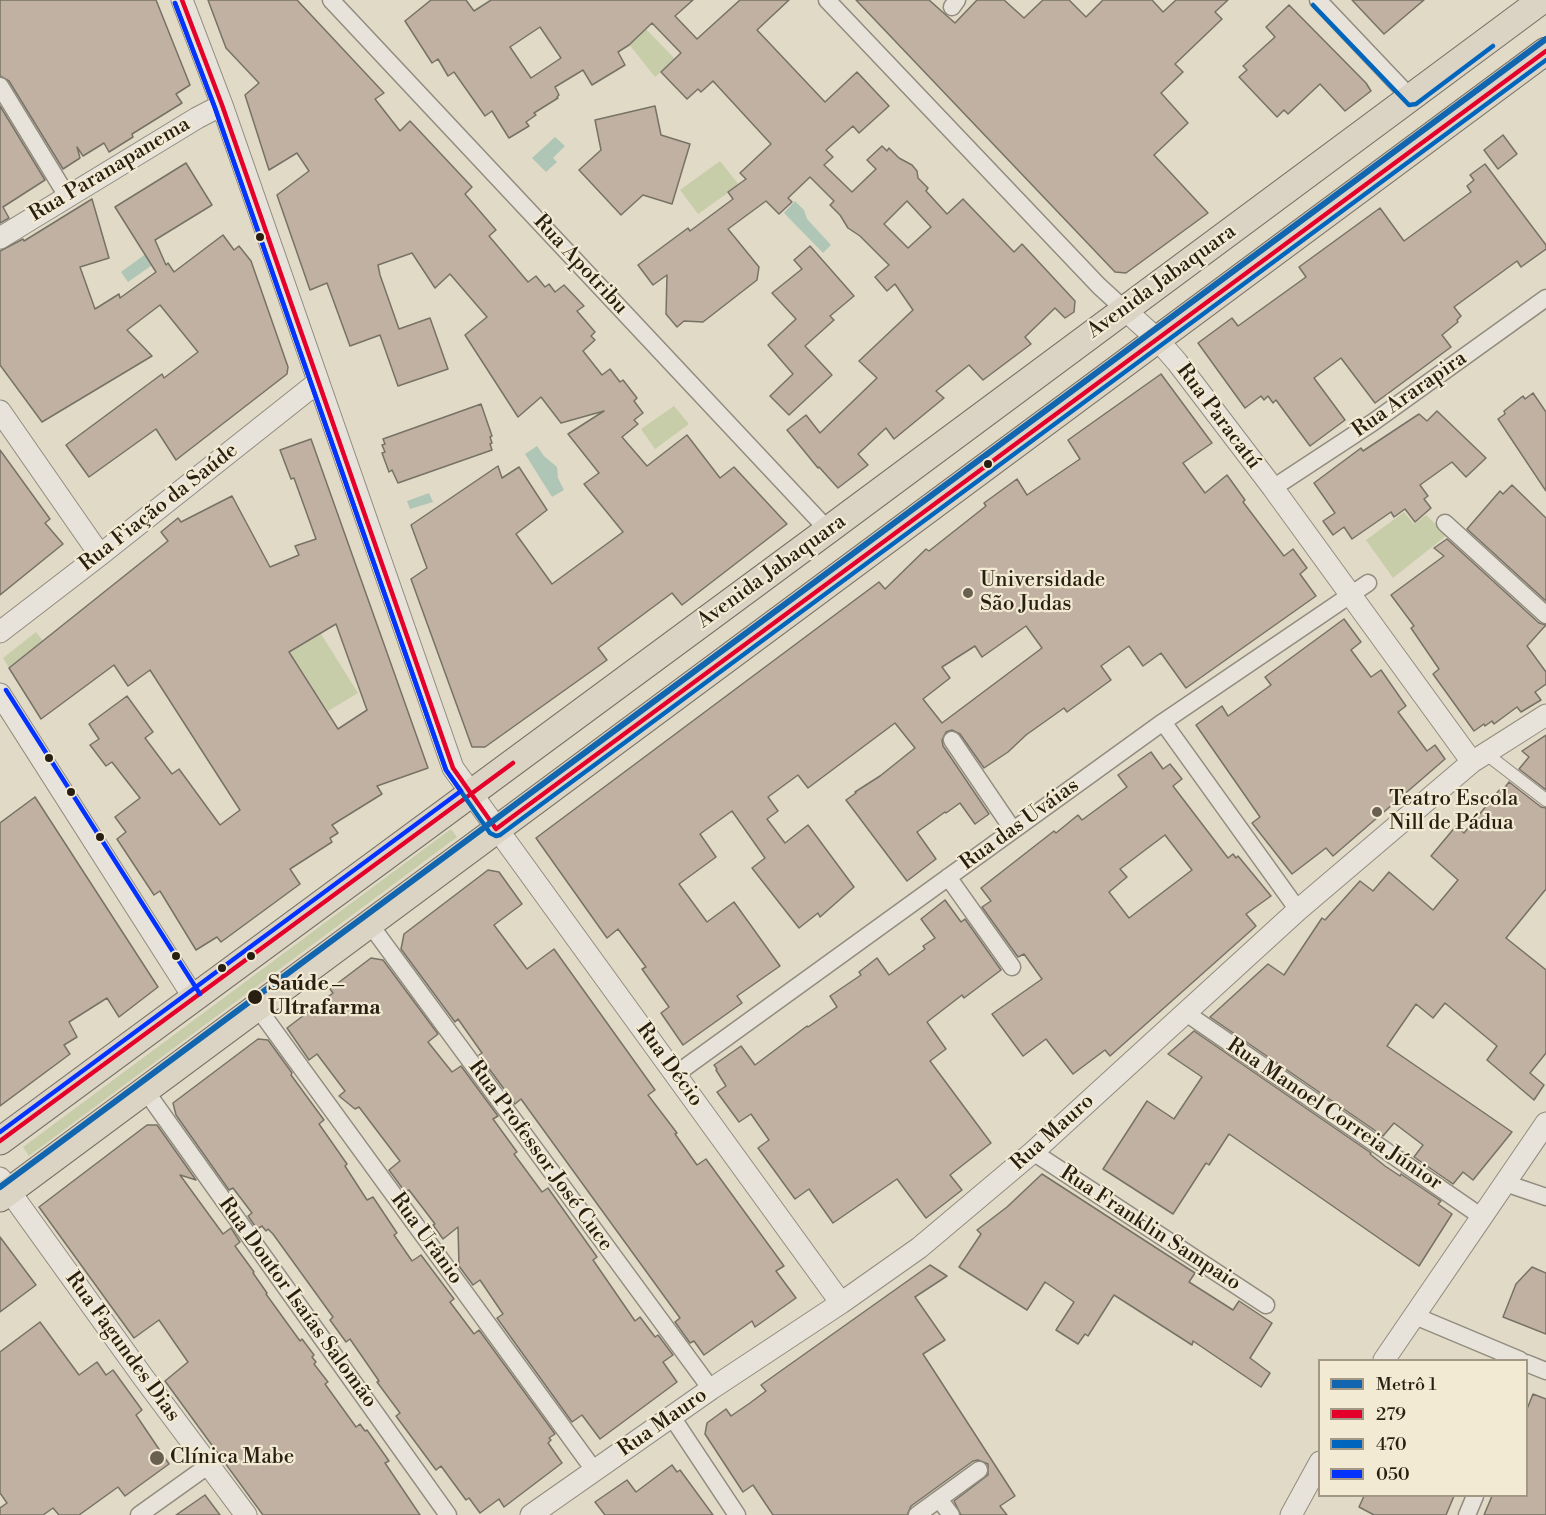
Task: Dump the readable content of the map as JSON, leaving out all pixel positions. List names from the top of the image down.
{
  "streets": {
    "main road": ["Avenida Jabaquara"],
    "street": [
      "Rua Paranapanema",
      "Rua Apotribu",
      "Rua Ararapira",
      "Rua Paracatú",
      "Rua Fiação da Saúde",
      "Rua das Uváias",
      "Rua Décio",
      "Rua Manoel Correia Júnior",
      "Rua Mauro",
      "Rua Professor José Cuce",
      "Rua Franklin Sampaio",
      "Rua Urânio",
      "Rua Doutor Isaías Salomão",
      "Rua Fagundes Dias"
    ]
  },
  "crossings": [
    ["Rua Paranapanema", "Rua Décio"],
    ["Rua Apotribu", "Avenida Jabaquara"],
    ["Avenida Jabaquara", "Rua Paracatú"],
    ["Avenida Jabaquara", "Rua Décio"],
    ["Avenida Jabaquara", "Rua Professor José Cuce"],
    ["Avenida Jabaquara", "Rua Urânio"],
    ["Avenida Jabaquara", "Rua Doutor Isaías Salomão"],
    ["Avenida Jabaquara", "Rua Fagundes Dias"],
    ["Rua Ararapira", "Rua Paracatú"],
    ["Rua Paracatú", "Rua das Uváias"],
    ["Rua Paracatú", "Rua Mauro"],
    ["Rua Fiação da Saúde", "Rua Décio"],
    ["Rua das Uváias", "Rua Décio"],
    ["Rua Décio", "Rua Mauro"],
    ["Rua Manoel Correia Júnior", "Rua Mauro"],
    ["Rua Mauro", "Rua Professor José Cuce"],
    ["Rua Mauro", "Rua Franklin Sampaio"],
    ["Rua Mauro", "Rua Urânio"]
  ],
  "places": [
    "Universidade São Judas",
    "Teatro Escola Nill de Pádua",
    "Saúde – Ultrafarma",
    "Clínica Mabe"
  ],
  "lines": [
    "transit line 279",
    "transit line 470",
    "transit line 050",
    "metro line 1"
  ],
  "legend": [
    "Metrô 1",
    "279",
    "470",
    "050"
  ]
}
